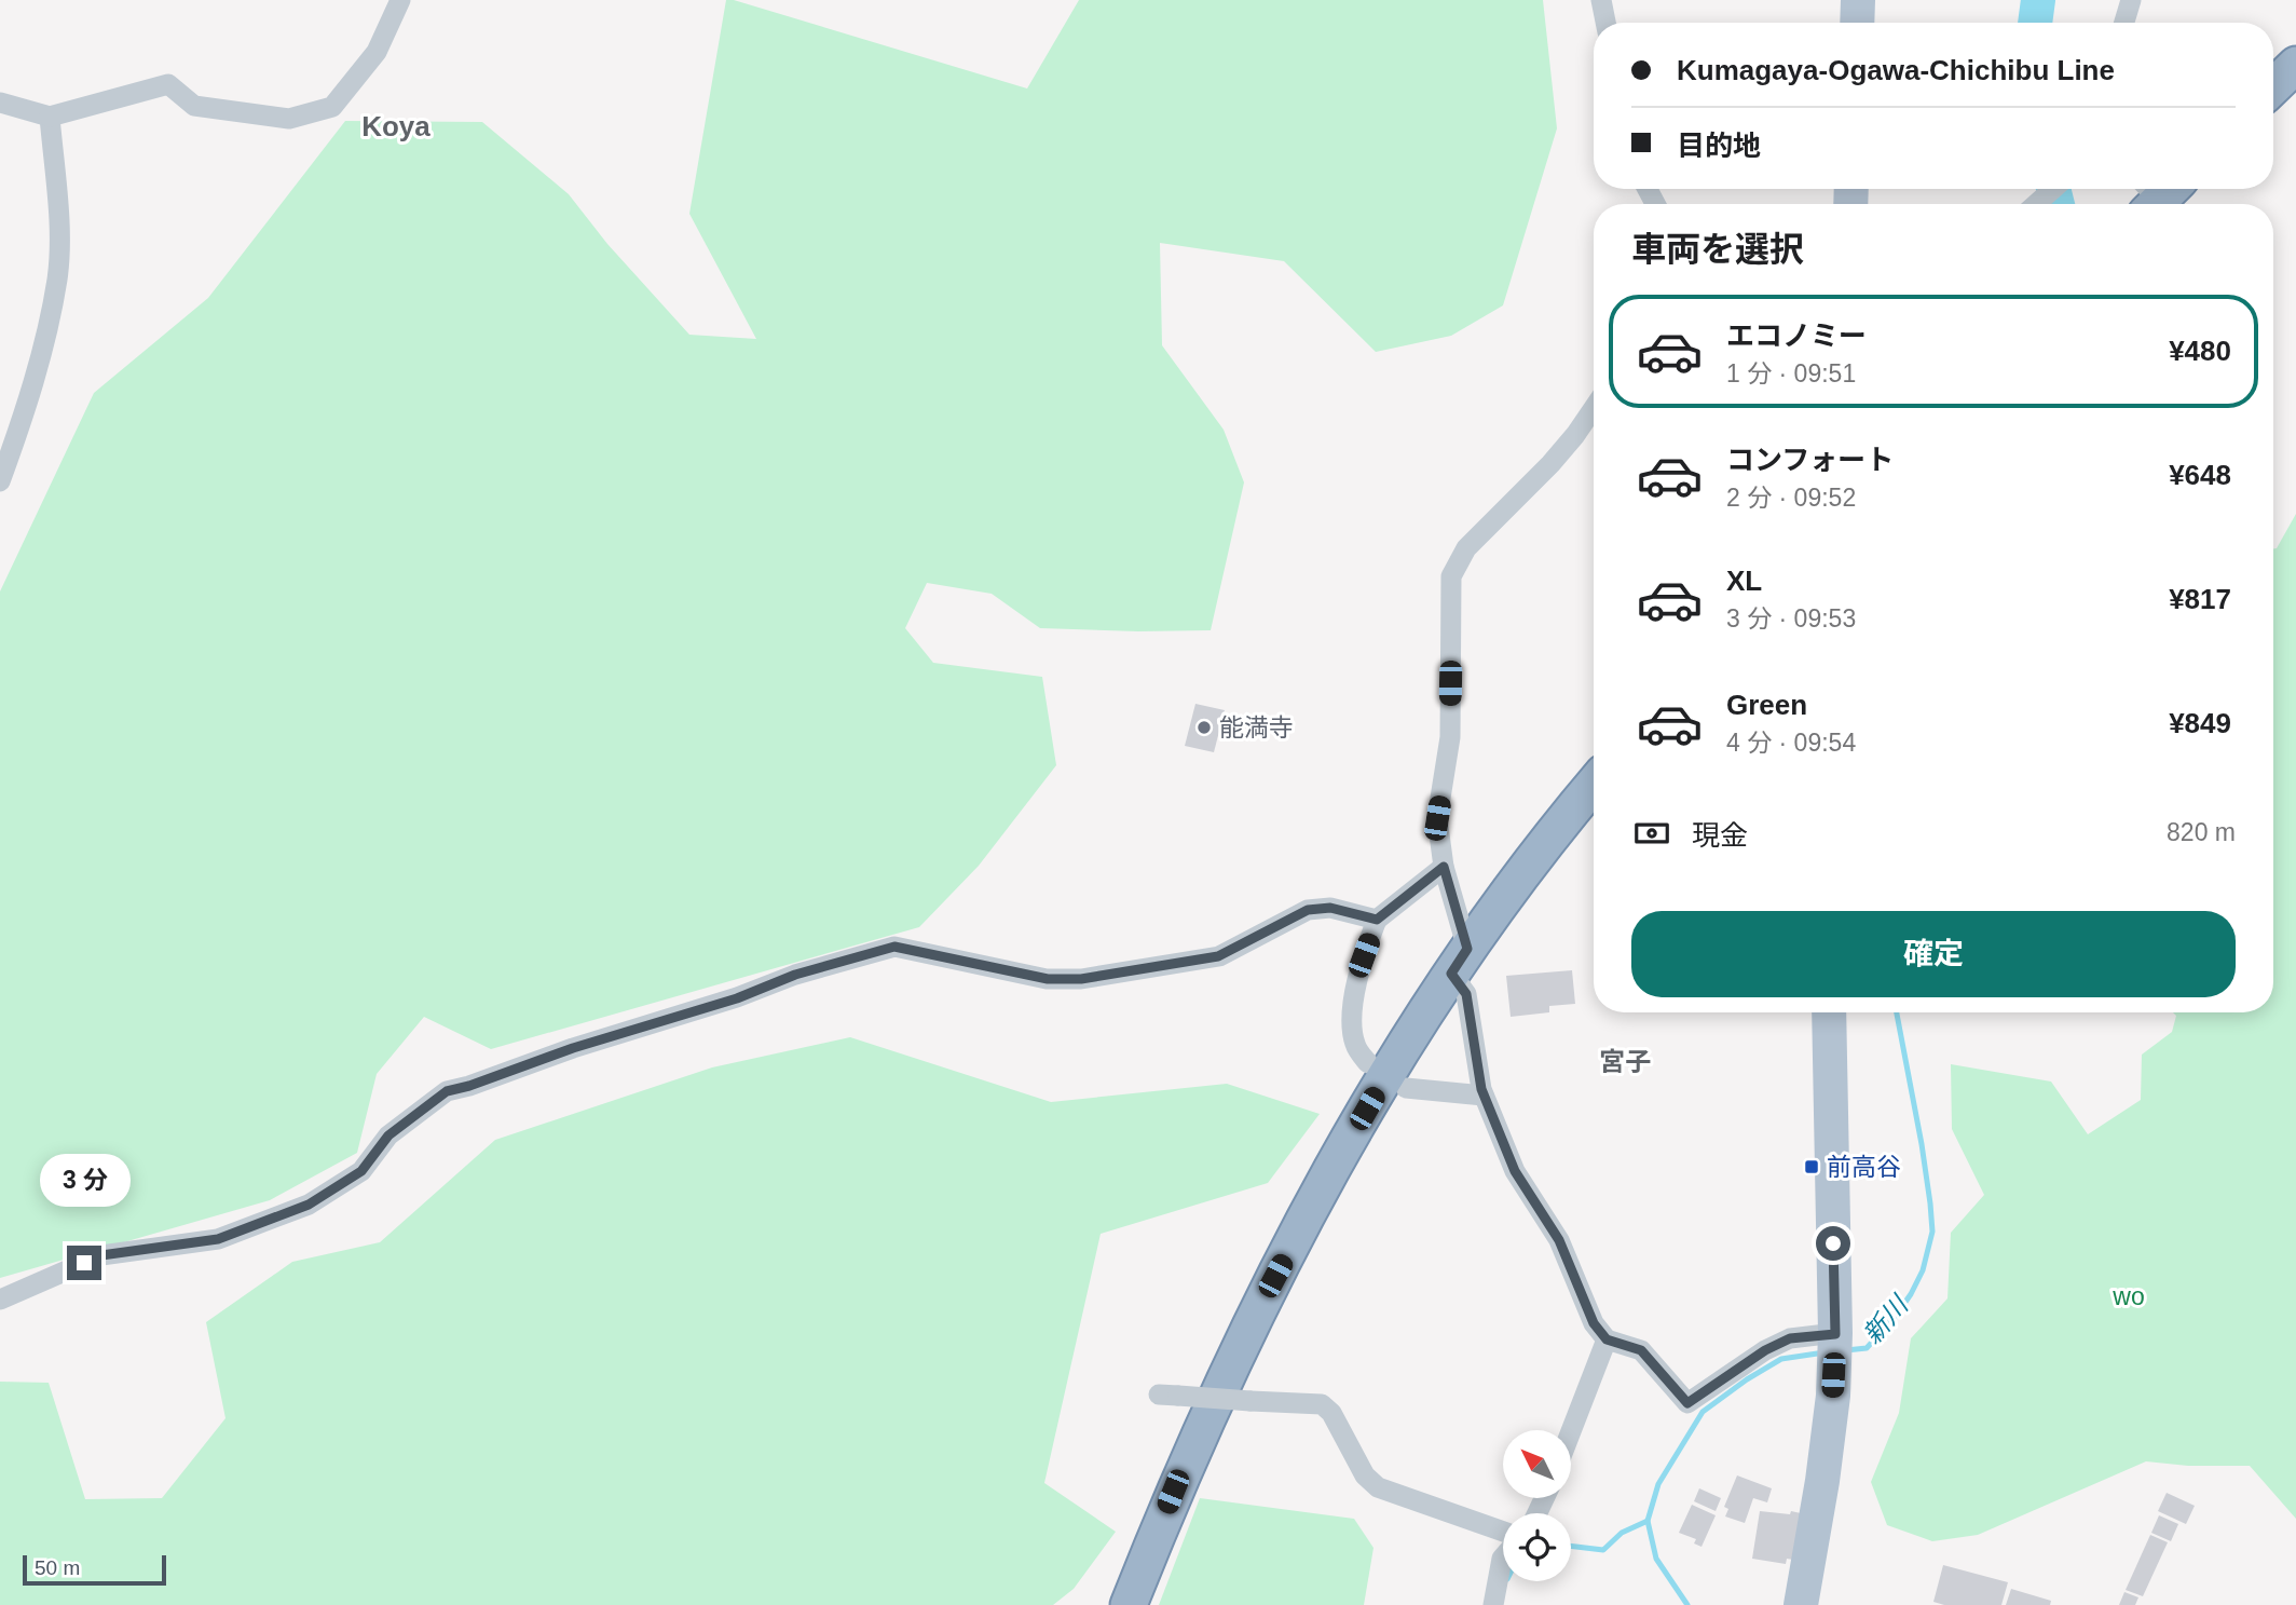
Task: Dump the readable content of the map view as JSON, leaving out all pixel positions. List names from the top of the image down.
{
  "districts": ["Koya", "宮子"],
  "water": ["新川"],
  "parks": ["wo"],
  "places": {
    "other": ["能満寺"],
    "transit": ["前高谷"]
  },
  "scale_bar": "50 m",
  "north": "top left",
  "page": {
    "banner": ["Kumagaya-Ogawa-Chichibu Line", "目的地"],
    "heading": "車両を選択",
    "list": [
      {
        "name": "エコノミー",
        "note": "1 分 · 09:51",
        "value": "¥480"
      },
      {
        "name": "コンフォート",
        "note": "2 分 · 09:52",
        "value": "¥648"
      },
      {
        "name": "XL",
        "note": "3 分 · 09:53",
        "value": "¥817"
      },
      {
        "name": "Green",
        "note": "4 分 · 09:54",
        "value": "¥849"
      }
    ],
    "pay": ["現金", "820 m"],
    "buttons": "確定",
    "bubble": "3 分",
    "scale": "50 m"
  }
}
